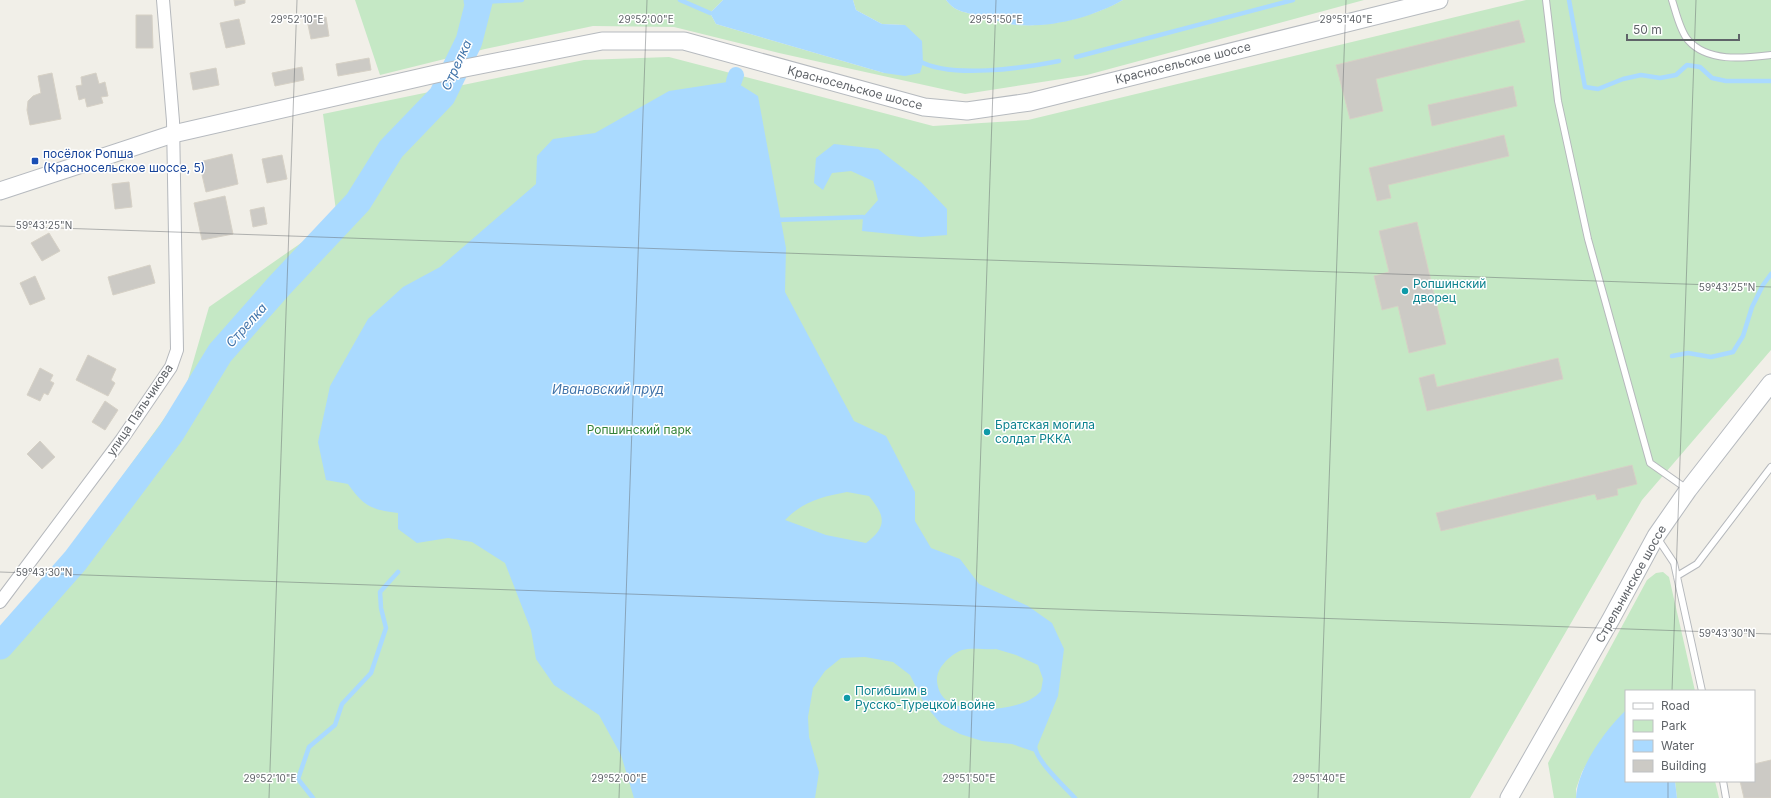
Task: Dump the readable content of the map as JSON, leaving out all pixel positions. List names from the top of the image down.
{
  "streets": {
    "main road": ["Красносельское шоссе", "Стрельнинское шоссе"],
    "street": ["улица Пальчикова"]
  },
  "crossings": [
    ["Красносельское шоссе", "улица Пальчикова"]
  ],
  "water": ["Стрелка", "Ивановский пруд"],
  "parks": ["Ропшинский парк"],
  "places": {
    "transit": ["посёлок Ропша (Красносельское шоссе, 5)"],
    "other": ["Ропшинский дворец", "Братская могила солдат РККА", "Погибшим в Русско-Турецкой войне"]
  },
  "legend": [
    "Road",
    "Park",
    "Water",
    "Building"
  ],
  "scale_bar": "50 m",
  "coordinates": [
    "29°52'10\"E",
    "29°52'00\"E",
    "29°51'50\"E",
    "29°51'40\"E",
    "59°43'25\"N",
    "59°43'30\"N"
  ]
}
